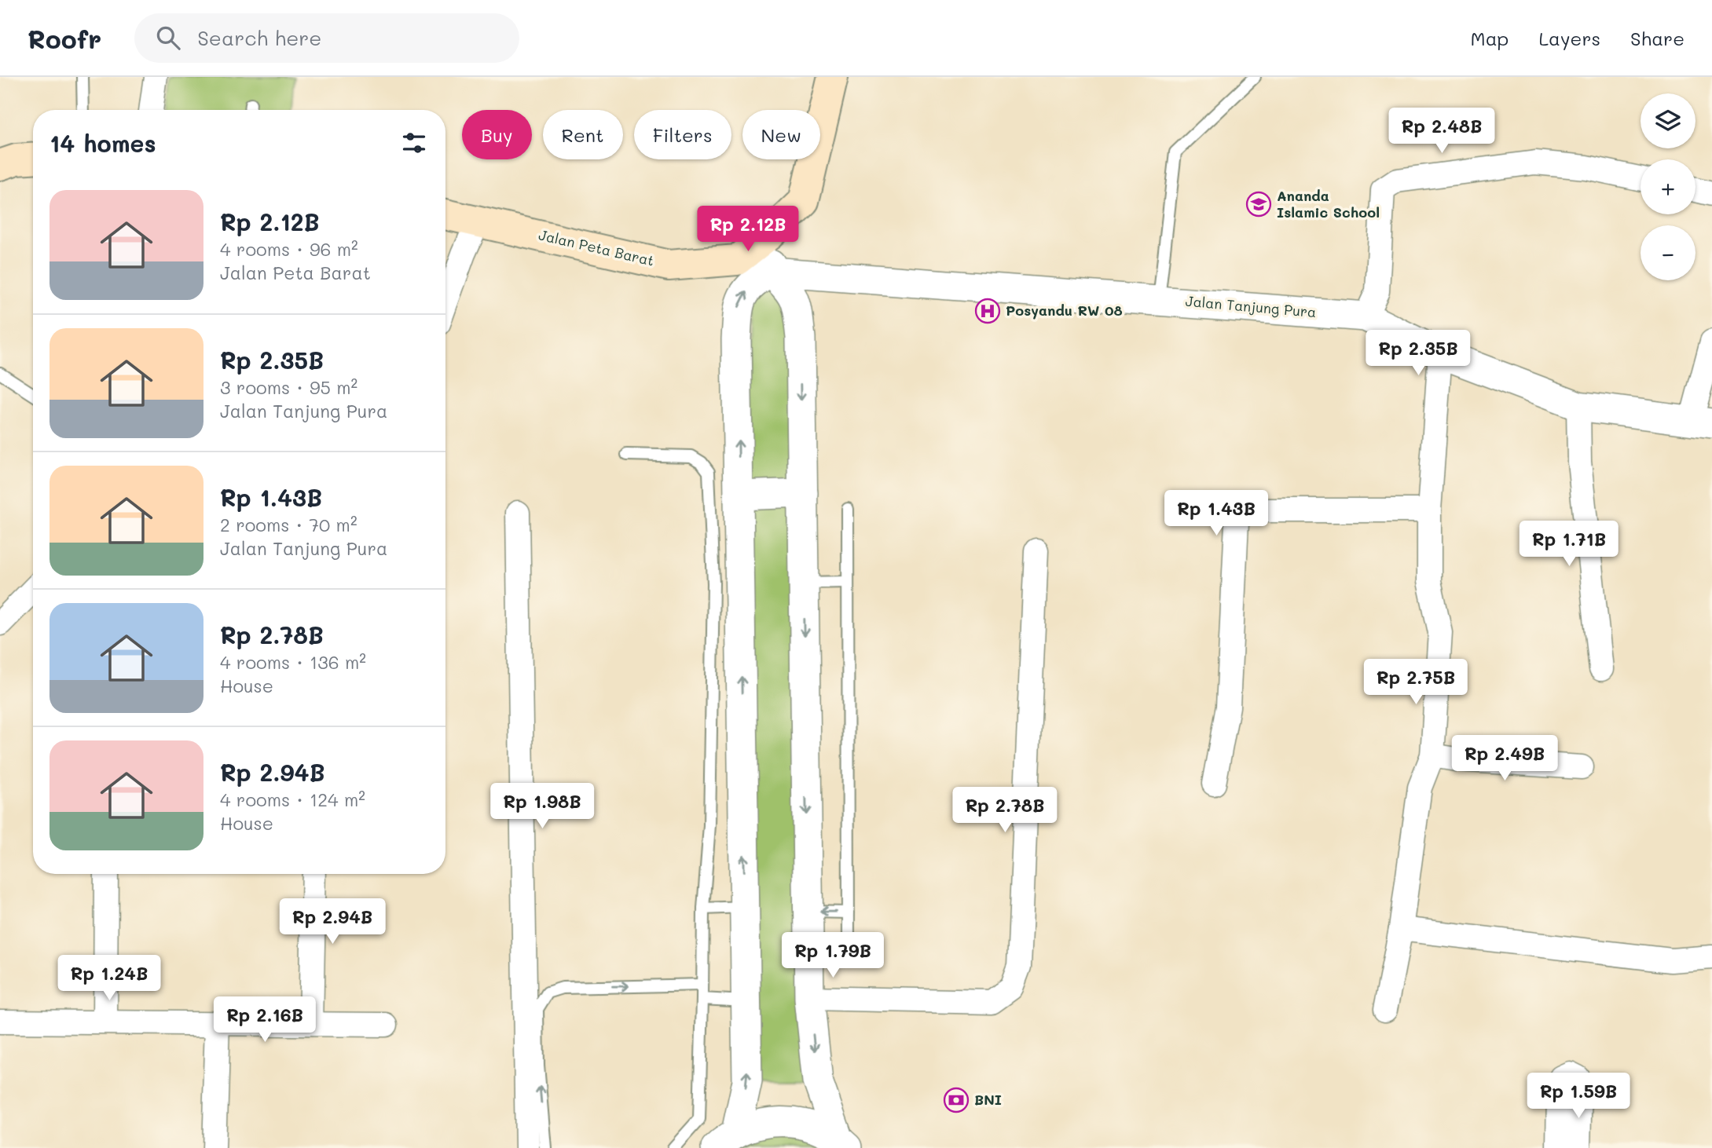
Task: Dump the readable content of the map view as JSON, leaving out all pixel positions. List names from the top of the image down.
{
  "streets": {
    "main road": ["Jalan Peta Barat"],
    "street": ["Jalan Tanjung Pura"]
  },
  "places": {
    "school or university": ["Ananda Islamic School"],
    "hospital": ["Posyandu RW 08"],
    "bank": ["BNI"]
  },
  "page": {
    "header": "Roofr",
    "search": "Search here",
    "nav": ["Map", "Layers", "Share"],
    "map_buttons": ["+", "−"],
    "price": [
      "Rp 2.48B",
      "Rp 2.12B",
      "Rp 2.35B",
      "Rp 1.43B",
      "Rp 1.71B",
      "Rp 2.75B",
      "Rp 2.49B",
      "Rp 1.98B",
      "Rp 2.78B",
      "Rp 2.94B",
      "Rp 1.79B",
      "Rp 1.24B",
      "Rp 2.16B",
      "Rp 1.59B"
    ],
    "chip": [
      "Buy",
      "Rent",
      "Filters",
      "New"
    ],
    "heading": "14 homes",
    "list": [
      {
        "name": "Rp 2.12B",
        "note": "4 rooms · 96 m² · Jalan Peta Barat"
      },
      {
        "name": "Rp 2.35B",
        "note": "3 rooms · 95 m² · Jalan Tanjung Pura"
      },
      {
        "name": "Rp 1.43B",
        "note": "2 rooms · 70 m² · Jalan Tanjung Pura"
      },
      {
        "name": "Rp 2.78B",
        "note": "4 rooms · 136 m² · House"
      },
      {
        "name": "Rp 2.94B",
        "note": "4 rooms · 124 m² · House"
      }
    ]
  }
}
